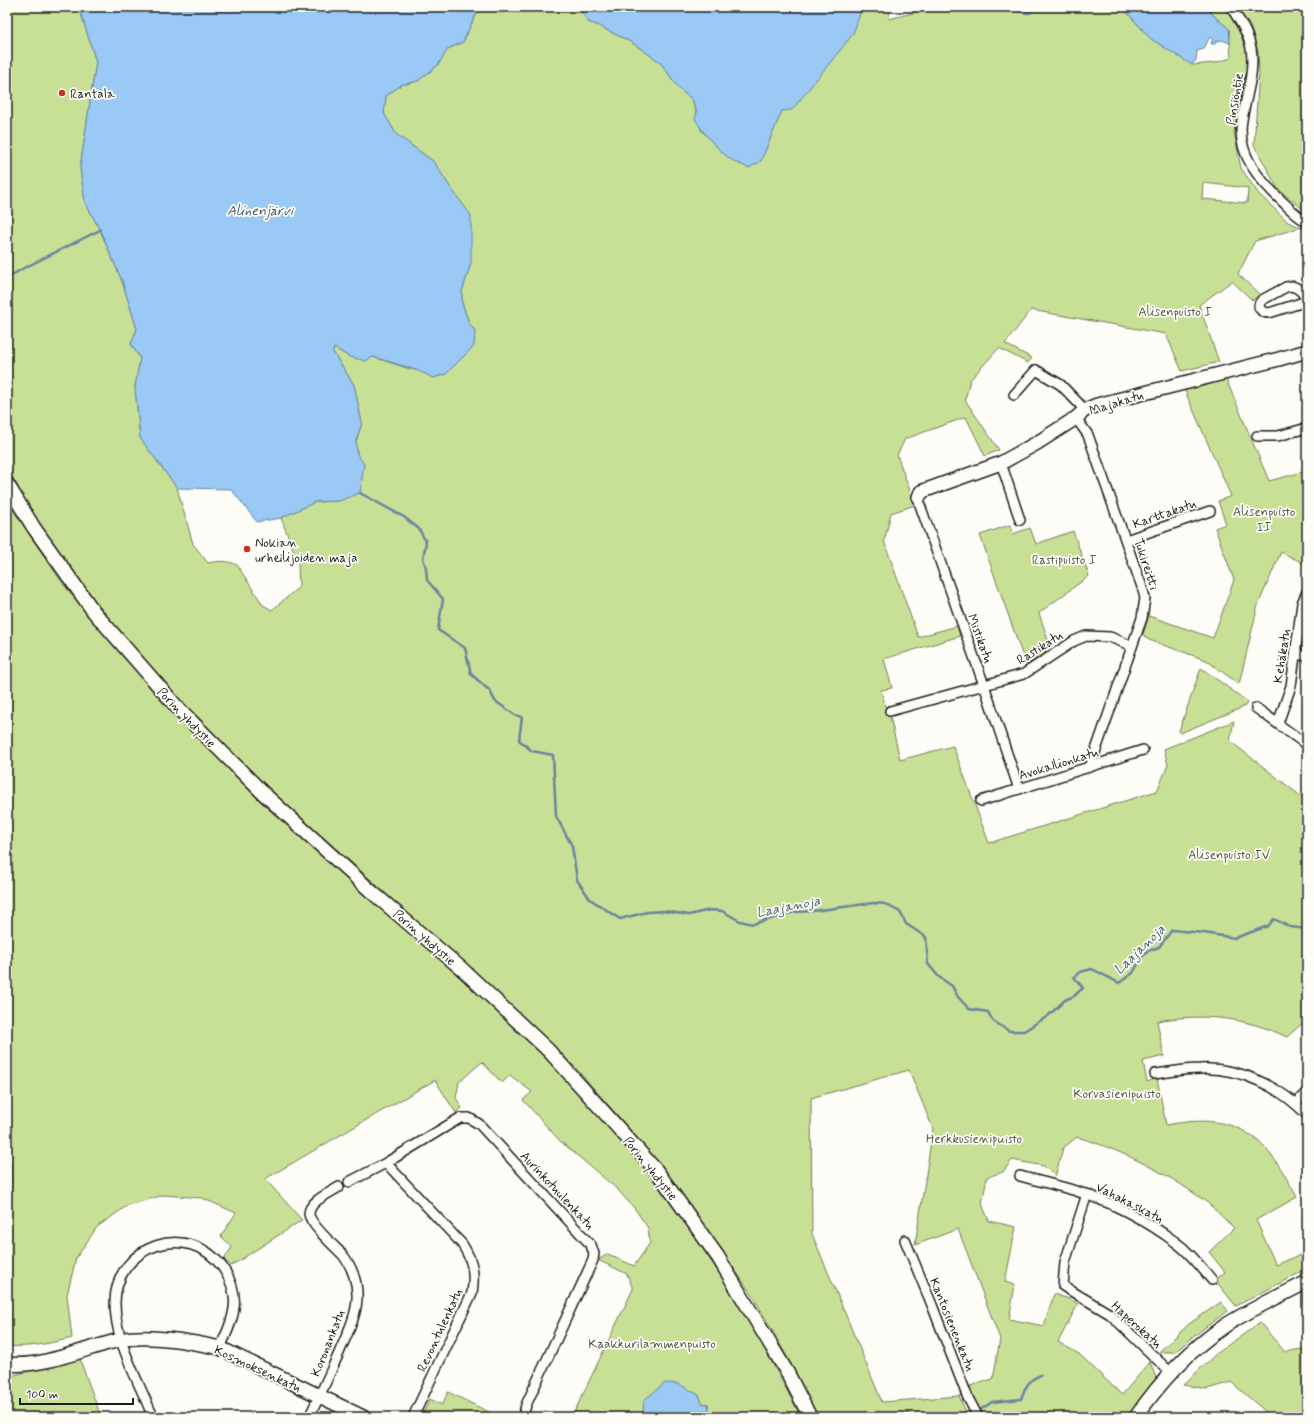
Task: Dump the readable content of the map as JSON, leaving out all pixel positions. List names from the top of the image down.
{
  "streets": {
    "main road": ["Majakatu", "Porin yhdystie", "Kosmoksenkatu"],
    "street": [
      "Pinsiöntie",
      "Karttakatu",
      "Tukireitti",
      "Mistikatu",
      "Rastikatu",
      "Kehäkatu",
      "Avokallionkatu",
      "Aurinkotuulenkatu",
      "Vahakaskatu",
      "Kantosienenkatu",
      "Haperokatu",
      "Revontulenkatu",
      "Koronankatu"
    ]
  },
  "crossings": [
    ["Majakatu", "Tukireitti"],
    ["Majakatu", "Mistikatu"],
    ["Karttakatu", "Tukireitti"],
    ["Tukireitti", "Rastikatu"],
    ["Tukireitti", "Avokallionkatu"],
    ["Mistikatu", "Rastikatu"],
    ["Mistikatu", "Avokallionkatu"],
    ["Aurinkotuulenkatu", "Revontulenkatu"],
    ["Vahakaskatu", "Haperokatu"],
    ["Koronankatu", "Kosmoksenkatu"]
  ],
  "water": ["Alinenjärvi", "Laajanoja"],
  "parks": [
    "Alisenpuisto I",
    "Alisenpuisto II",
    "Rastipuisto I",
    "Alisenpuisto IV",
    "Korvasienipuisto",
    "Herkkusienipuisto",
    "Kaakkurilammenpuisto"
  ],
  "places": ["Rantala", "Nokian urheilijoiden maja"],
  "scale_bar": "100 m"
}
